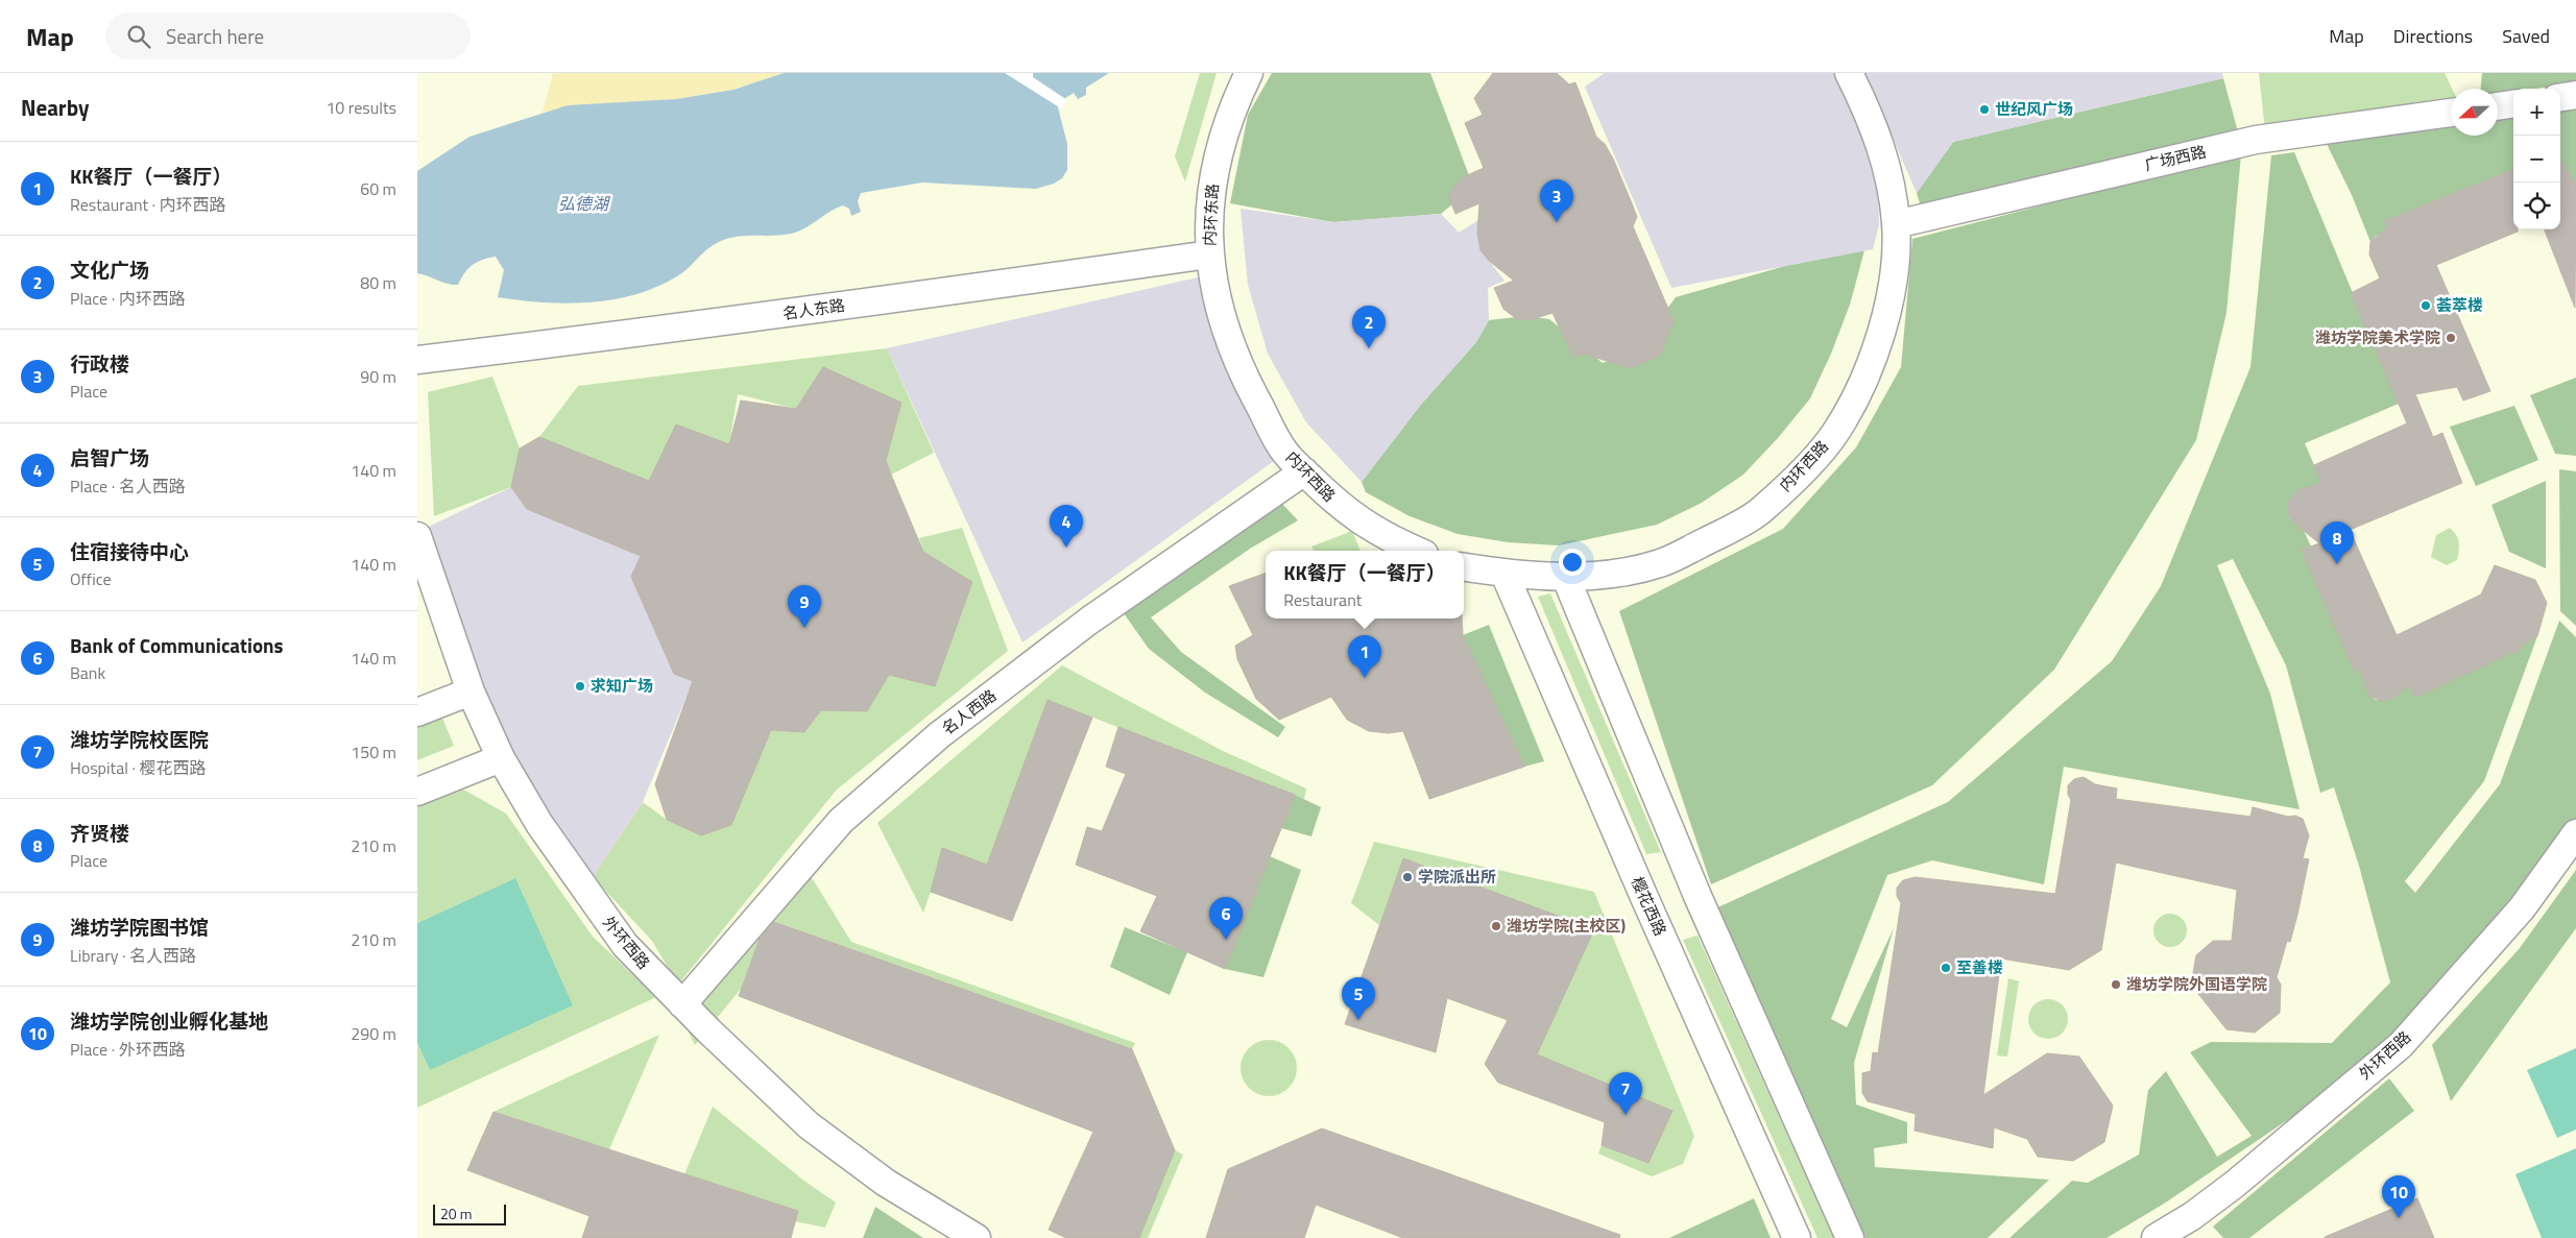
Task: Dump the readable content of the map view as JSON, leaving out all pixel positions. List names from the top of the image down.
{
  "streets": {
    "street": [
      "广场西路",
      "内环东路",
      "名人东路",
      "内环西路",
      "名人西路",
      "樱花西路",
      "外环西路"
    ]
  },
  "crossings": [
    ["广场西路", "内环西路"],
    ["内环东路", "名人东路"],
    ["内环东路", "内环西路"],
    ["内环西路", "名人西路"],
    ["内环西路", "樱花西路"],
    ["名人西路", "外环西路"]
  ],
  "water": ["弘德湖"],
  "places": [
    "世纪风广场",
    "荟萃楼",
    "潍坊学院美术学院",
    "求知广场",
    "学院派出所",
    "潍坊学院(主校区)",
    "至善楼",
    "潍坊学院外国语学院"
  ],
  "scale_bar": "20 m",
  "north": "left",
  "page": {
    "header": "Map",
    "search": "Search here",
    "nav": ["Map", "Directions", "Saved"],
    "heading": ["Nearby", "10 results"],
    "map_buttons": ["+", "−"],
    "list": [
      {
        "mark": "1",
        "name": "KK餐厅（一餐厅）",
        "note": "Restaurant · 内环西路",
        "value": "60 m"
      },
      {
        "mark": "2",
        "name": "文化广场",
        "note": "Place · 内环西路",
        "value": "80 m"
      },
      {
        "mark": "3",
        "name": "行政楼",
        "note": "Place",
        "value": "90 m"
      },
      {
        "mark": "4",
        "name": "启智广场",
        "note": "Place · 名人西路",
        "value": "140 m"
      },
      {
        "mark": "5",
        "name": "住宿接待中心",
        "note": "Office",
        "value": "140 m"
      },
      {
        "mark": "6",
        "name": "Bank of Communications",
        "note": "Bank",
        "value": "140 m"
      },
      {
        "mark": "7",
        "name": "潍坊学院校医院",
        "note": "Hospital · 樱花西路",
        "value": "150 m"
      },
      {
        "mark": "8",
        "name": "齐贤楼",
        "note": "Place",
        "value": "210 m"
      },
      {
        "mark": "9",
        "name": "潍坊学院图书馆",
        "note": "Library · 名人西路",
        "value": "210 m"
      },
      {
        "mark": "10",
        "name": "潍坊学院创业孵化基地",
        "note": "Place · 外环西路",
        "value": "290 m"
      }
    ],
    "pins": [
      "3",
      "2",
      "4",
      "8",
      "9",
      "1",
      "6",
      "5",
      "7",
      "10"
    ],
    "popup": ["KK餐厅（一餐厅）", "Restaurant"],
    "scale": "20 m"
  }
}
